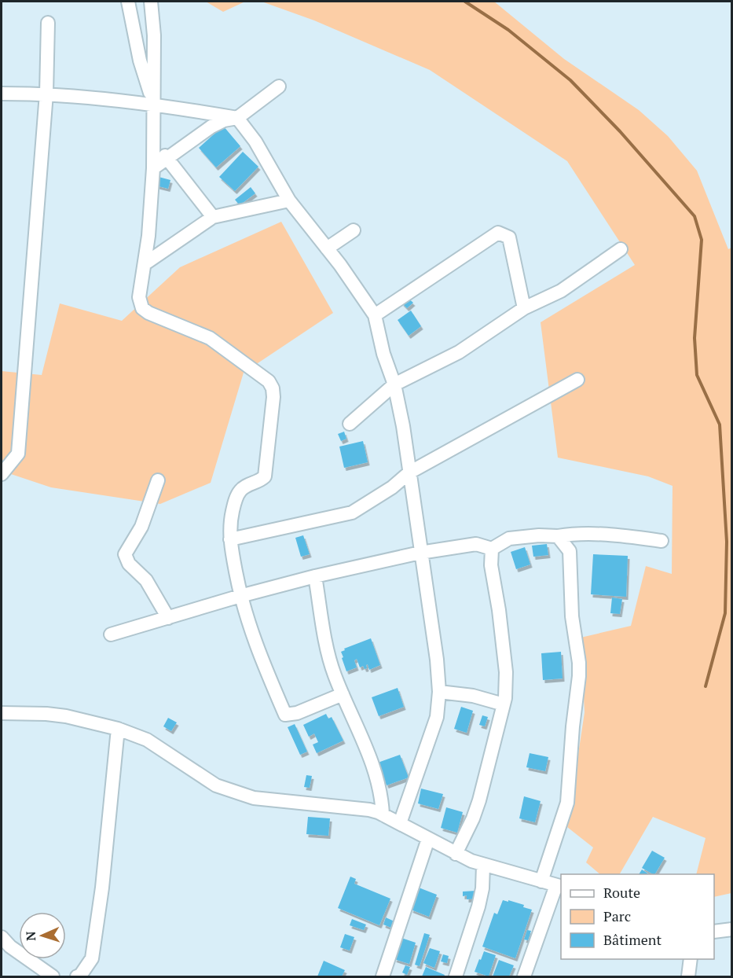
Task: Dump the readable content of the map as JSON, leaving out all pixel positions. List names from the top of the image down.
{
  "legend": ["Route", "Parc", "Bâtiment"],
  "north": "left"
}
